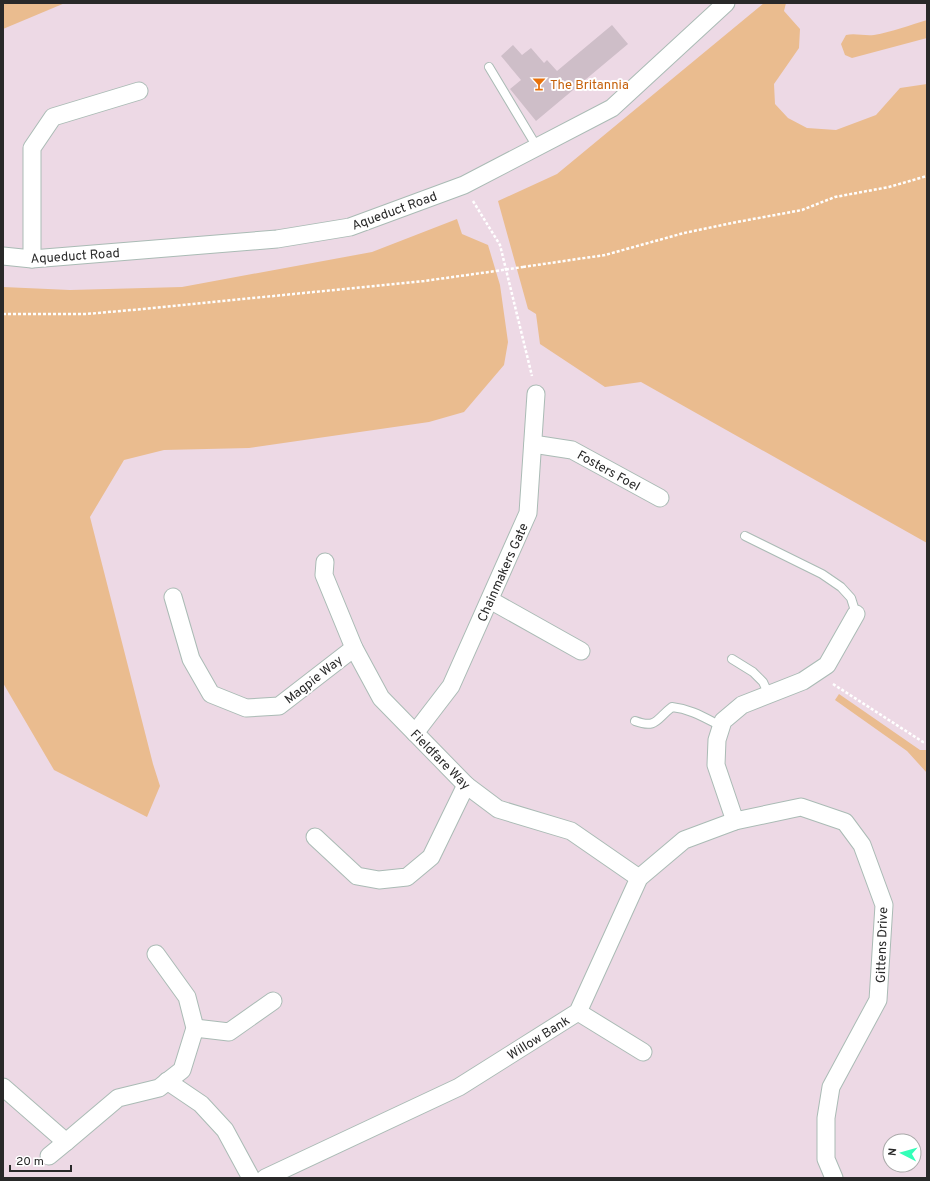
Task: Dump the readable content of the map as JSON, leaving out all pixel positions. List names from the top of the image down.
{
  "streets": {
    "street": [
      "Aqueduct Road",
      "Fosters Foel",
      "Chainmakers Gate",
      "Magpie Way",
      "Fieldfare Way",
      "Gittens Drive",
      "Willow Bank"
    ]
  },
  "crossings": [
    ["Fosters Foel", "Chainmakers Gate"],
    ["Chainmakers Gate", "Fieldfare Way"],
    ["Magpie Way", "Fieldfare Way"],
    ["Fieldfare Way", "Willow Bank"],
    ["Gittens Drive", "Willow Bank"]
  ],
  "places": {
    "bar": ["The Britannia"]
  },
  "scale_bar": "20 m",
  "north": "left"
}
